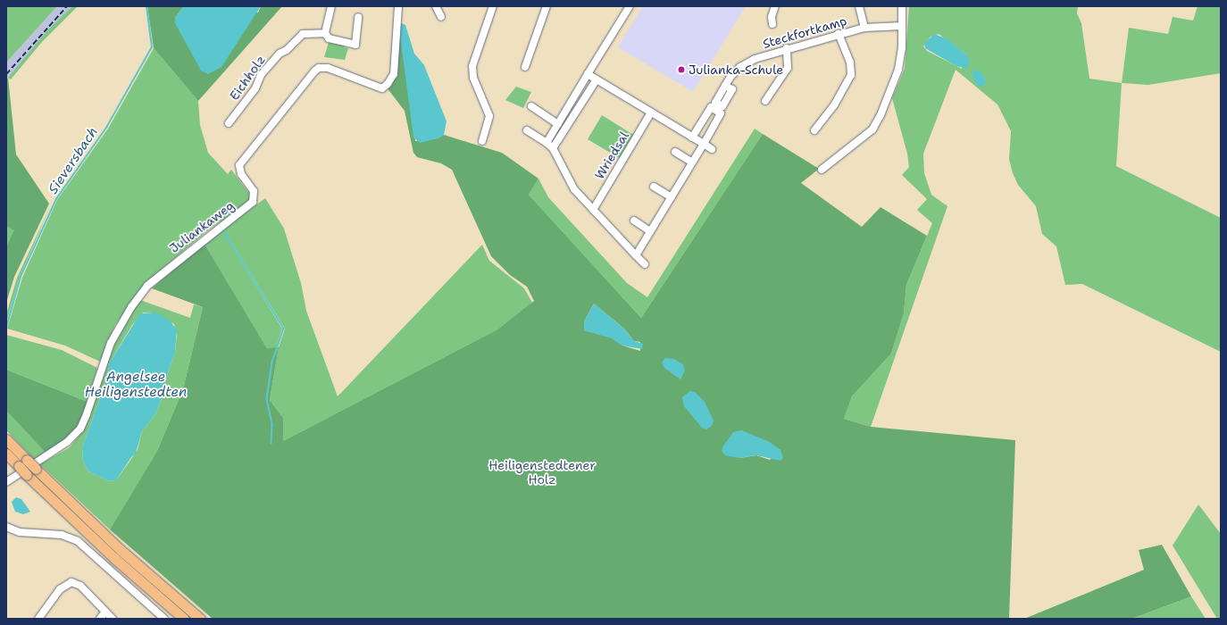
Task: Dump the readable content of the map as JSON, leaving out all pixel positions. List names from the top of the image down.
{
  "streets": {
    "street": [
      "Steckfortkamp",
      "Eichholz",
      "Wriedsal",
      "Juliankaweg"
    ]
  },
  "water": ["Sieversbach", "Angelsee Heiligenstedten"],
  "parks": ["Heiligenstedtener Holz"],
  "places": ["Julianka-Schule"]
}
